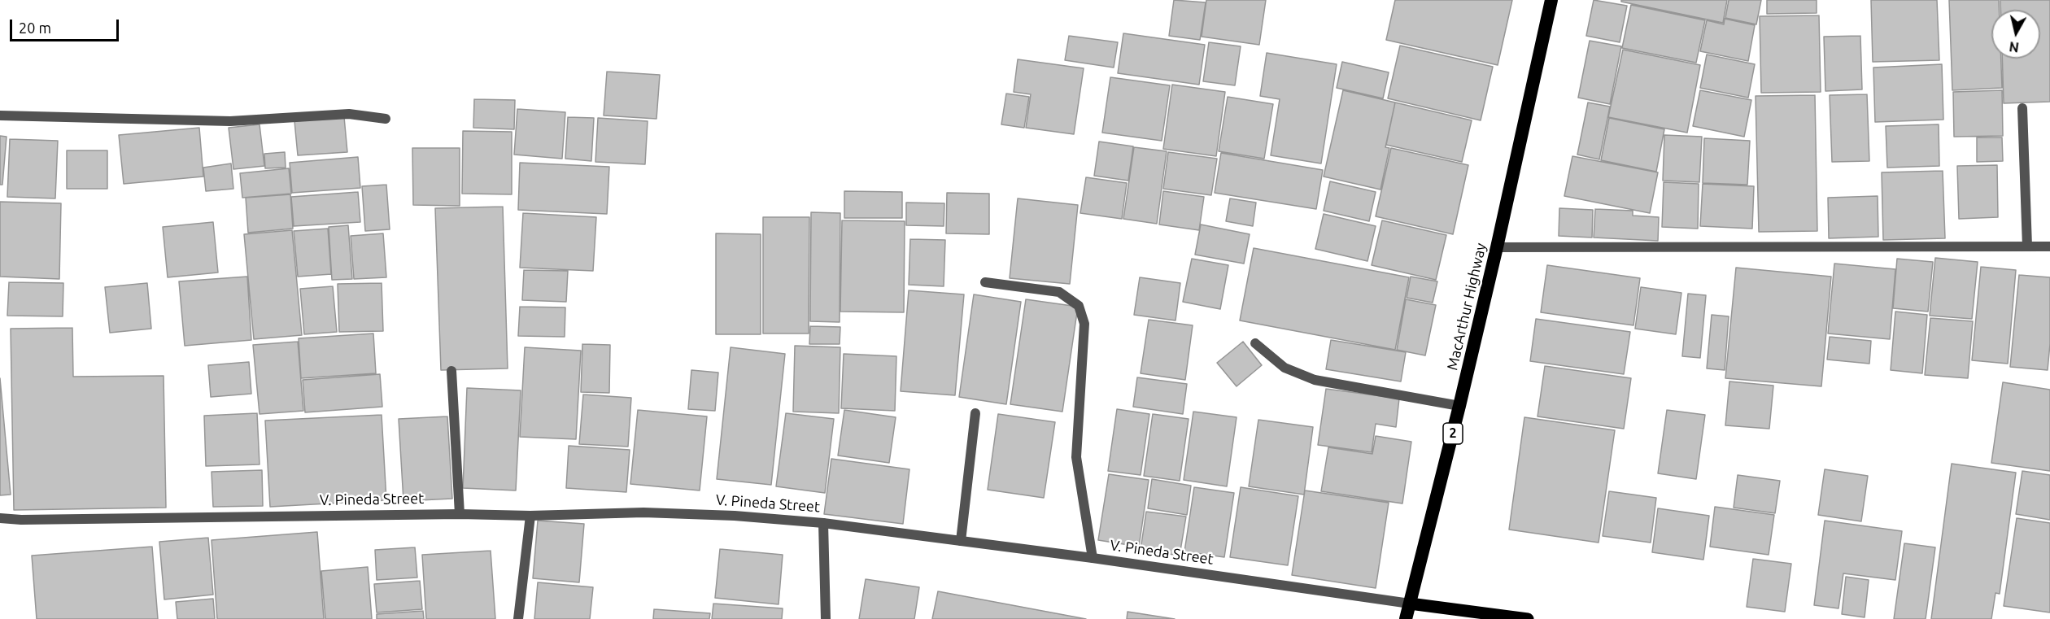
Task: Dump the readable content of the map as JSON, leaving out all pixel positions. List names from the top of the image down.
{
  "streets": {
    "highway": ["MacArthur Highway", "2"],
    "main road": ["V. Pineda Street"]
  },
  "crossings": [
    ["MacArthur Highway", "V. Pineda Street"]
  ],
  "scale_bar": "20 m",
  "north": "bottom"
}
